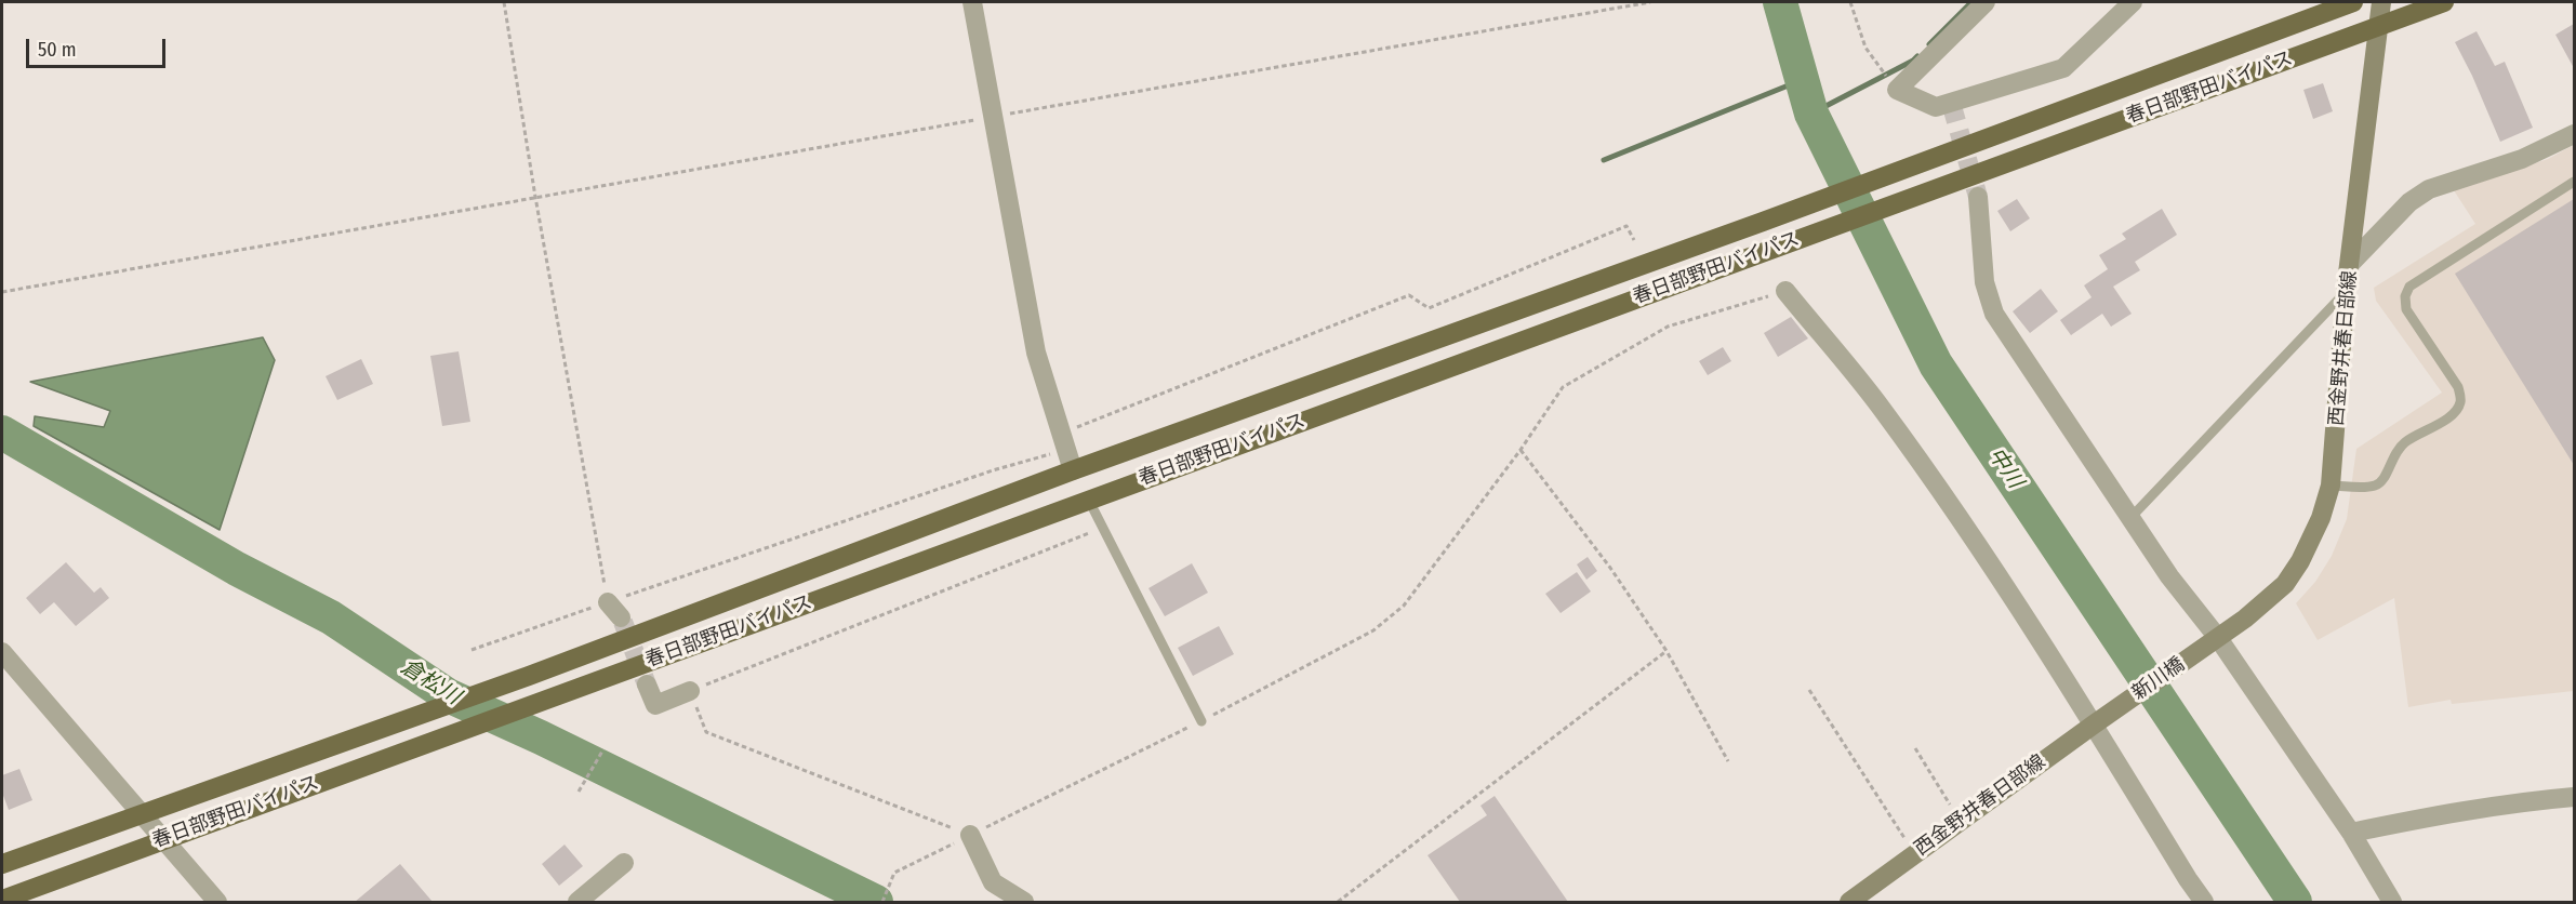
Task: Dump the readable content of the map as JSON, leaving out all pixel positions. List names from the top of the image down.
{
  "streets": {
    "highway": ["春日部野田バイパス"],
    "main road": ["西金野井春日部線", "新川橋"]
  },
  "crossings": [
    ["春日部野田バイパス", "西金野井春日部線"],
    ["西金野井春日部線", "新川橋"]
  ],
  "water": ["中川", "倉松川"],
  "scale_bar": "50 m"
}
